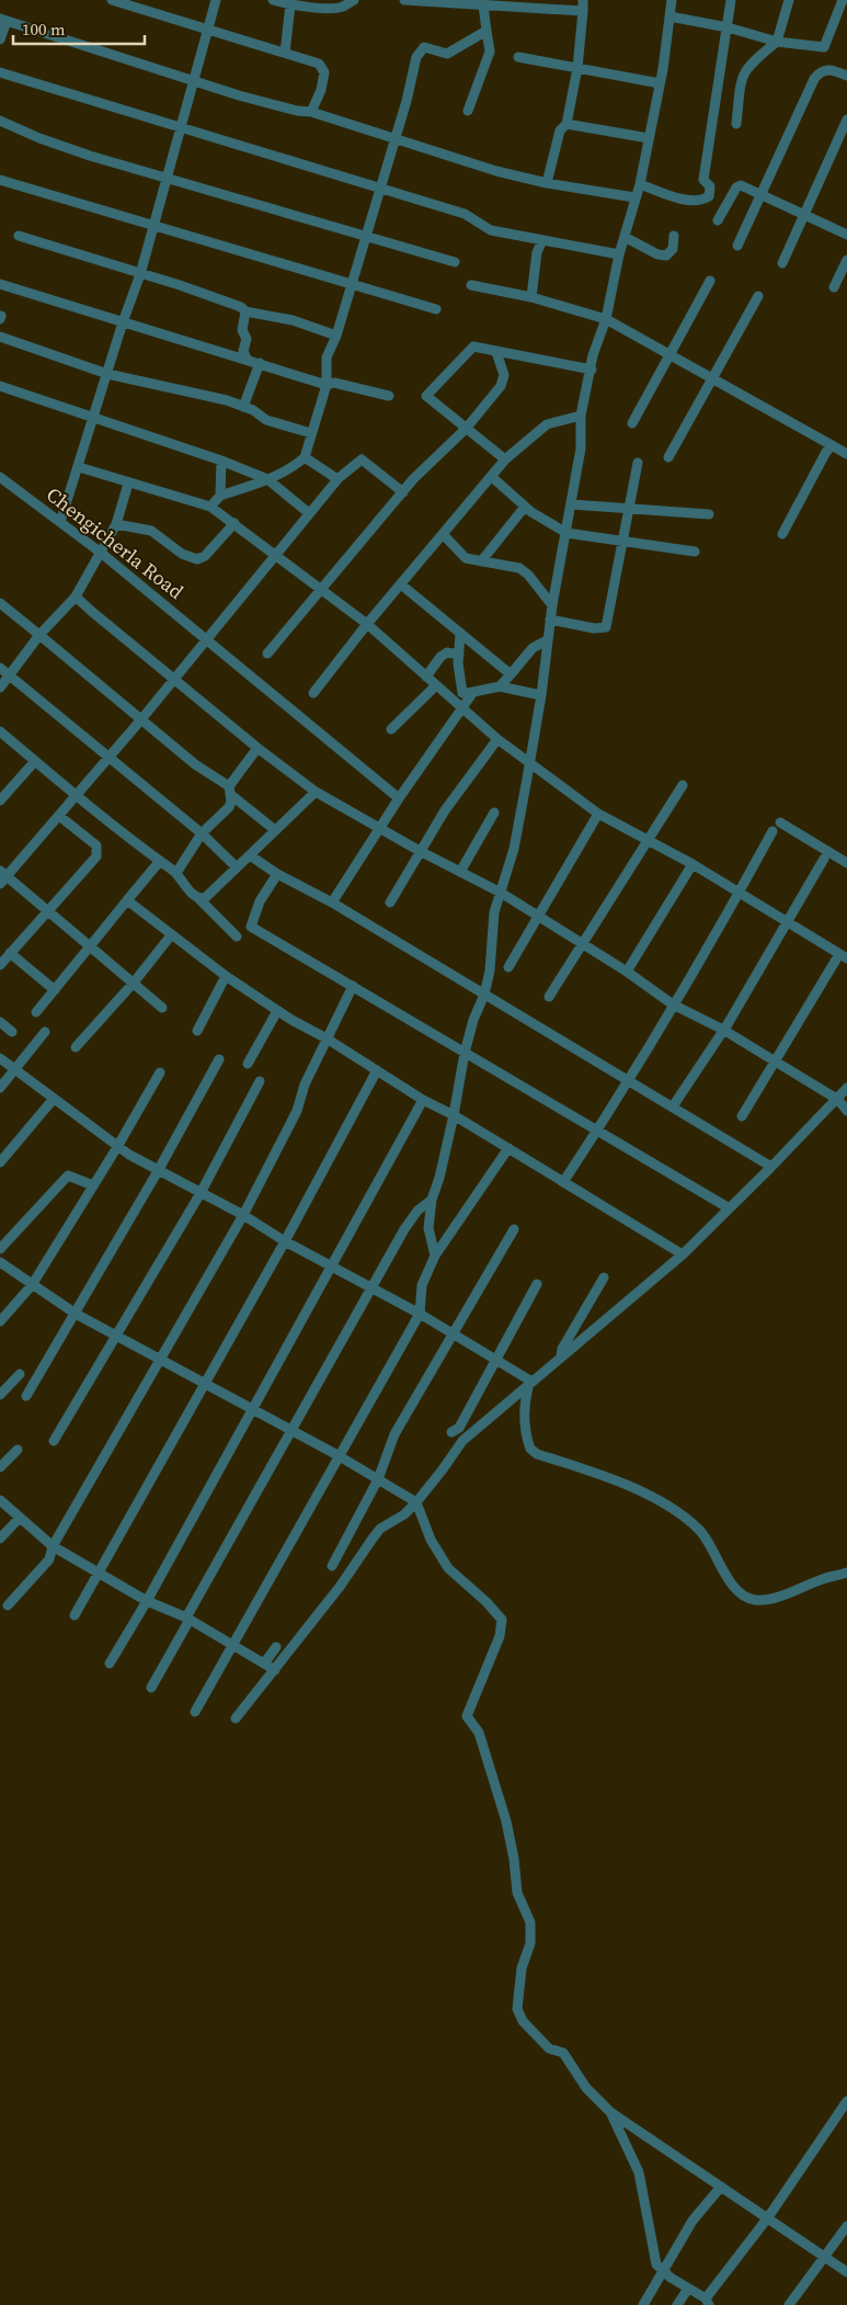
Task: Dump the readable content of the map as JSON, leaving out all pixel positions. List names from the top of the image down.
{
  "streets": {
    "street": ["Chengicherla Road"]
  },
  "scale_bar": "100 m"
}
